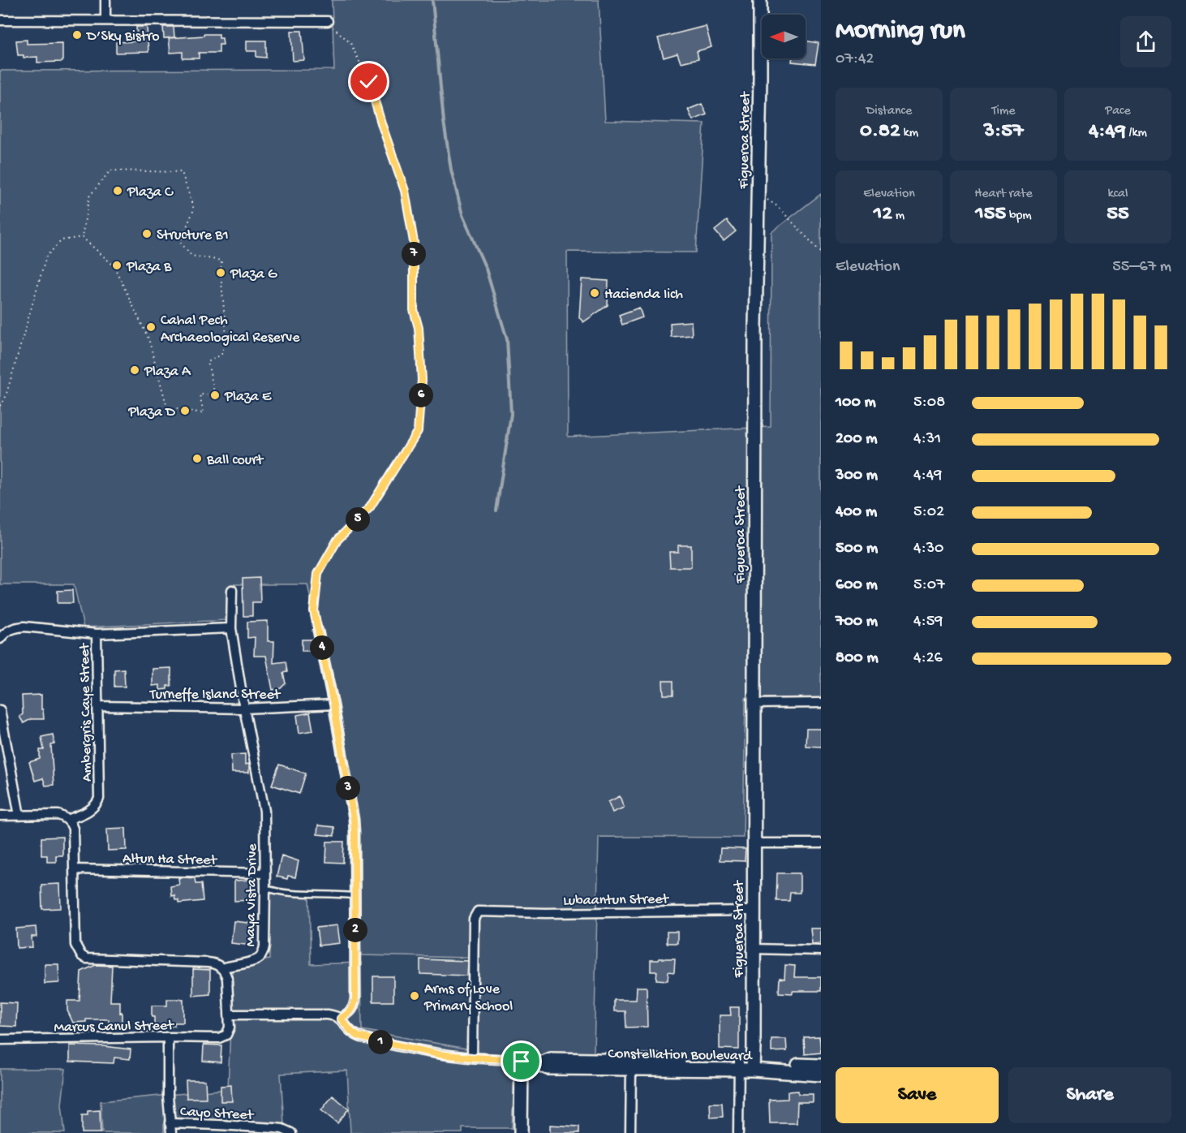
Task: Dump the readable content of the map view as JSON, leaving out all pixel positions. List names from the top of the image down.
{
  "streets": {
    "street": [
      "Figueroa Street",
      "Turneffe Island Street",
      "Ambergris Caye Street",
      "Altun Ha Street",
      "Maya Vista Drive",
      "Lubaantun Street",
      "Marcus Canul Street",
      "Constellation Boulevard",
      "Cayo Street"
    ]
  },
  "crossings": [
    ["Figueroa Street", "Lubaantun Street"],
    ["Figueroa Street", "Constellation Boulevard"],
    ["Turneffe Island Street", "Ambergris Caye Street"],
    ["Turneffe Island Street", "Maya Vista Drive"],
    ["Ambergris Caye Street", "Maya Vista Drive"],
    ["Altun Ha Street", "Maya Vista Drive"]
  ],
  "places": [
    "D’Sky Bistro",
    "Plaza C",
    "Structure B1",
    "Plaza B",
    "Plaza G",
    "Hacienda Iich",
    "Cahal Pech Archaeological Reserve",
    "Plaza A",
    "Plaza E",
    "Plaza D",
    "Ball court",
    "Arms of Love Primary School"
  ],
  "north": "left",
  "page": {
    "heading": ["Morning run", "07:42"],
    "stats": [
      ["Distance", "0.82 km"],
      ["Time", "3:57"],
      ["Pace", "4:49 /km"],
      ["Elevation", "12 m"],
      ["Heart rate", "155 bpm"],
      ["kcal", "55"]
    ],
    "pins": [
      "7",
      "6",
      "5",
      "4",
      "3",
      "2",
      "1"
    ],
    "chart": ["Elevation", "55–67 m"],
    "list": [
      {
        "name": "100 m",
        "note": "5:08"
      },
      {
        "name": "200 m",
        "note": "4:31"
      },
      {
        "name": "300 m",
        "note": "4:49"
      },
      {
        "name": "400 m",
        "note": "5:02"
      },
      {
        "name": "500 m",
        "note": "4:30"
      },
      {
        "name": "600 m",
        "note": "5:07"
      },
      {
        "name": "700 m",
        "note": "4:59"
      },
      {
        "name": "800 m",
        "note": "4:26"
      }
    ],
    "buttons": ["Save", "Share"]
  }
}
